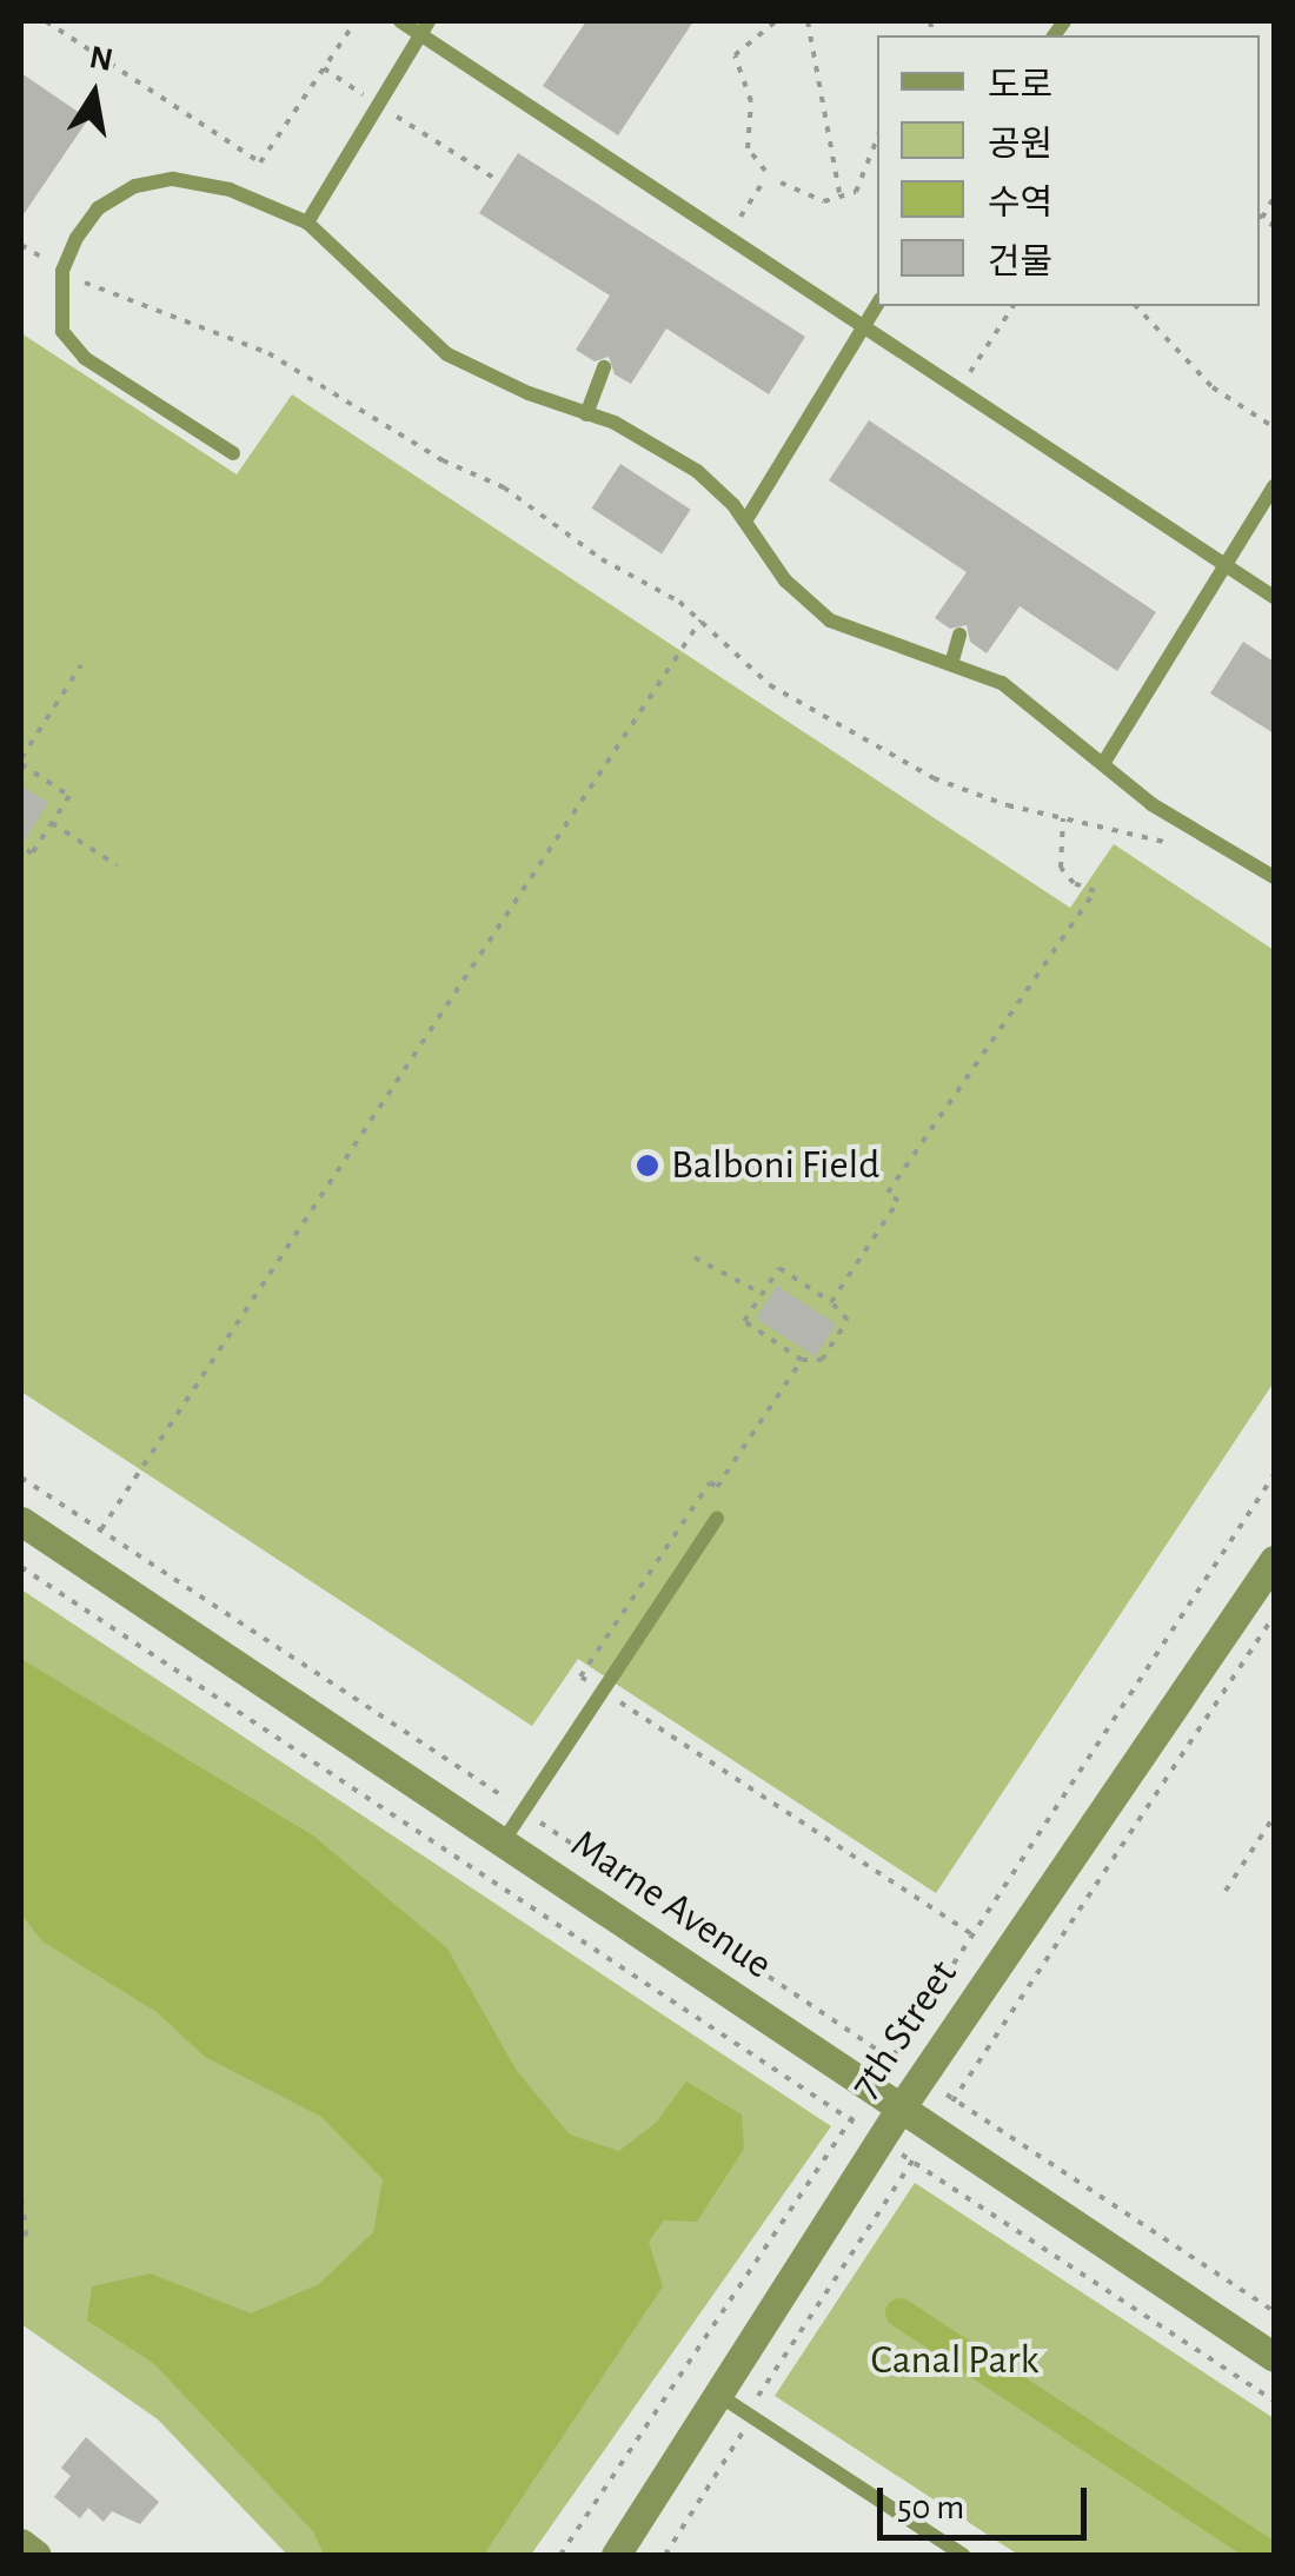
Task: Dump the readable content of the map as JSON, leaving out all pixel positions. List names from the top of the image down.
{
  "streets": {
    "street": ["Marne Avenue", "7th Street"]
  },
  "crossings": [
    ["Marne Avenue", "7th Street"]
  ],
  "parks": ["Canal Park"],
  "places": ["Balboni Field"],
  "legend": [
    "도로",
    "공원",
    "수역",
    "건물"
  ],
  "scale_bar": "50 m",
  "north": "top"
}
